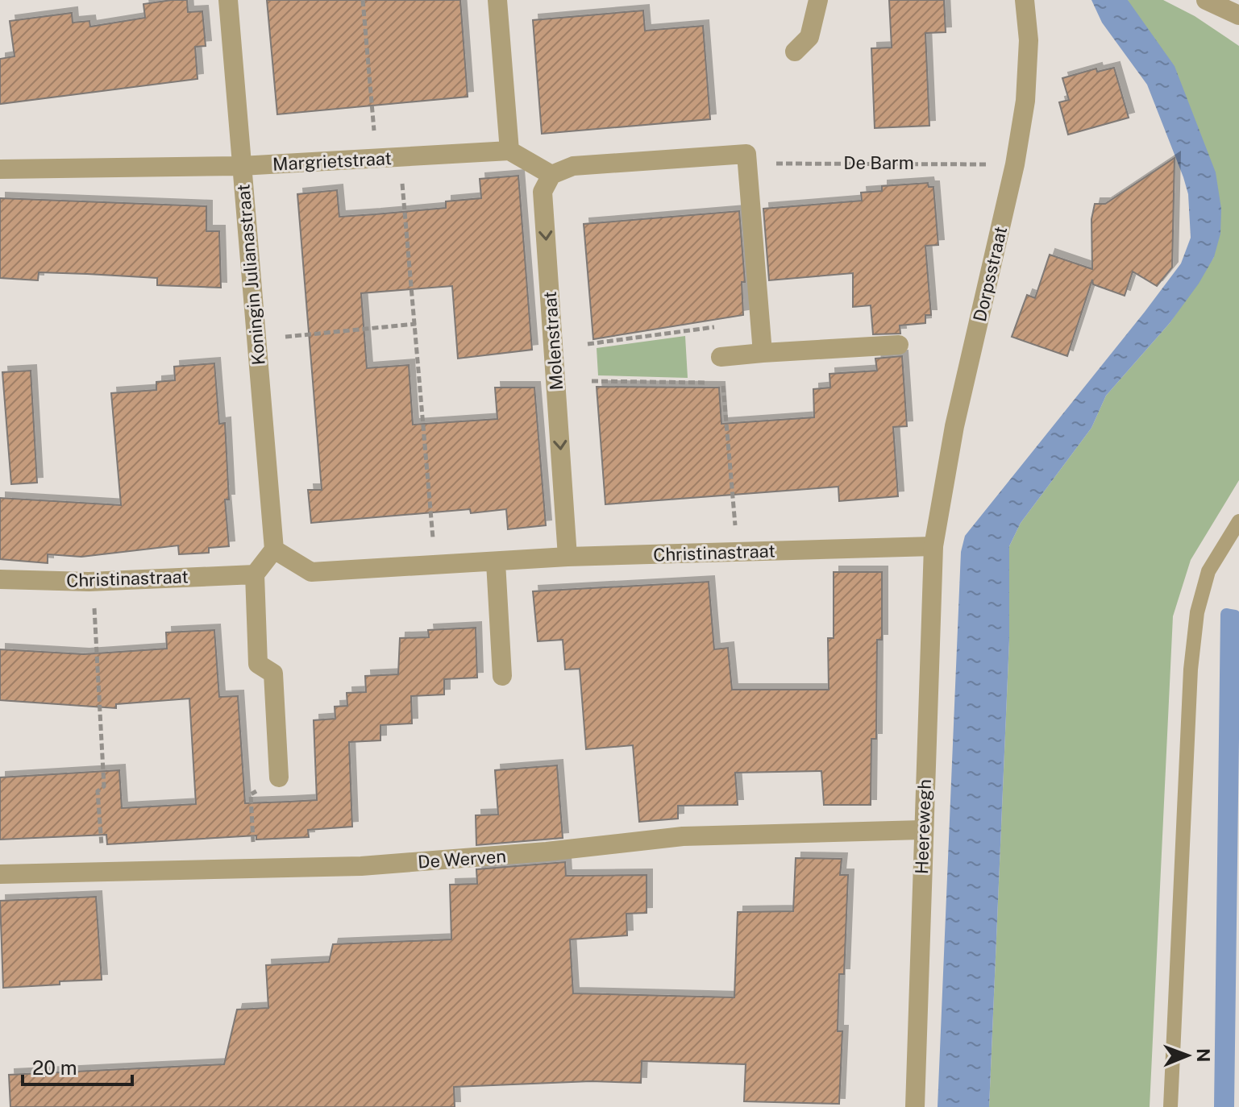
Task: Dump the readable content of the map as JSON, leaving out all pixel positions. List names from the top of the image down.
{
  "streets": {
    "street": [
      "Margrietstraat",
      "Dorpsstraat",
      "Koningin Julianastraat",
      "Molenstraat",
      "Christinastraat",
      "Heerewegh",
      "De Werven"
    ],
    "path": ["De Barm"]
  },
  "crossings": [
    ["Margrietstraat", "Koningin Julianastraat"],
    ["De Barm", "Dorpsstraat"],
    ["Dorpsstraat", "Christinastraat"],
    ["Dorpsstraat", "Heerewegh"],
    ["Koningin Julianastraat", "Christinastraat"],
    ["Molenstraat", "Christinastraat"],
    ["Christinastraat", "Heerewegh"],
    ["Heerewegh", "De Werven"]
  ],
  "one_way": ["Molenstraat"],
  "scale_bar": "20 m",
  "north": "right"
}
